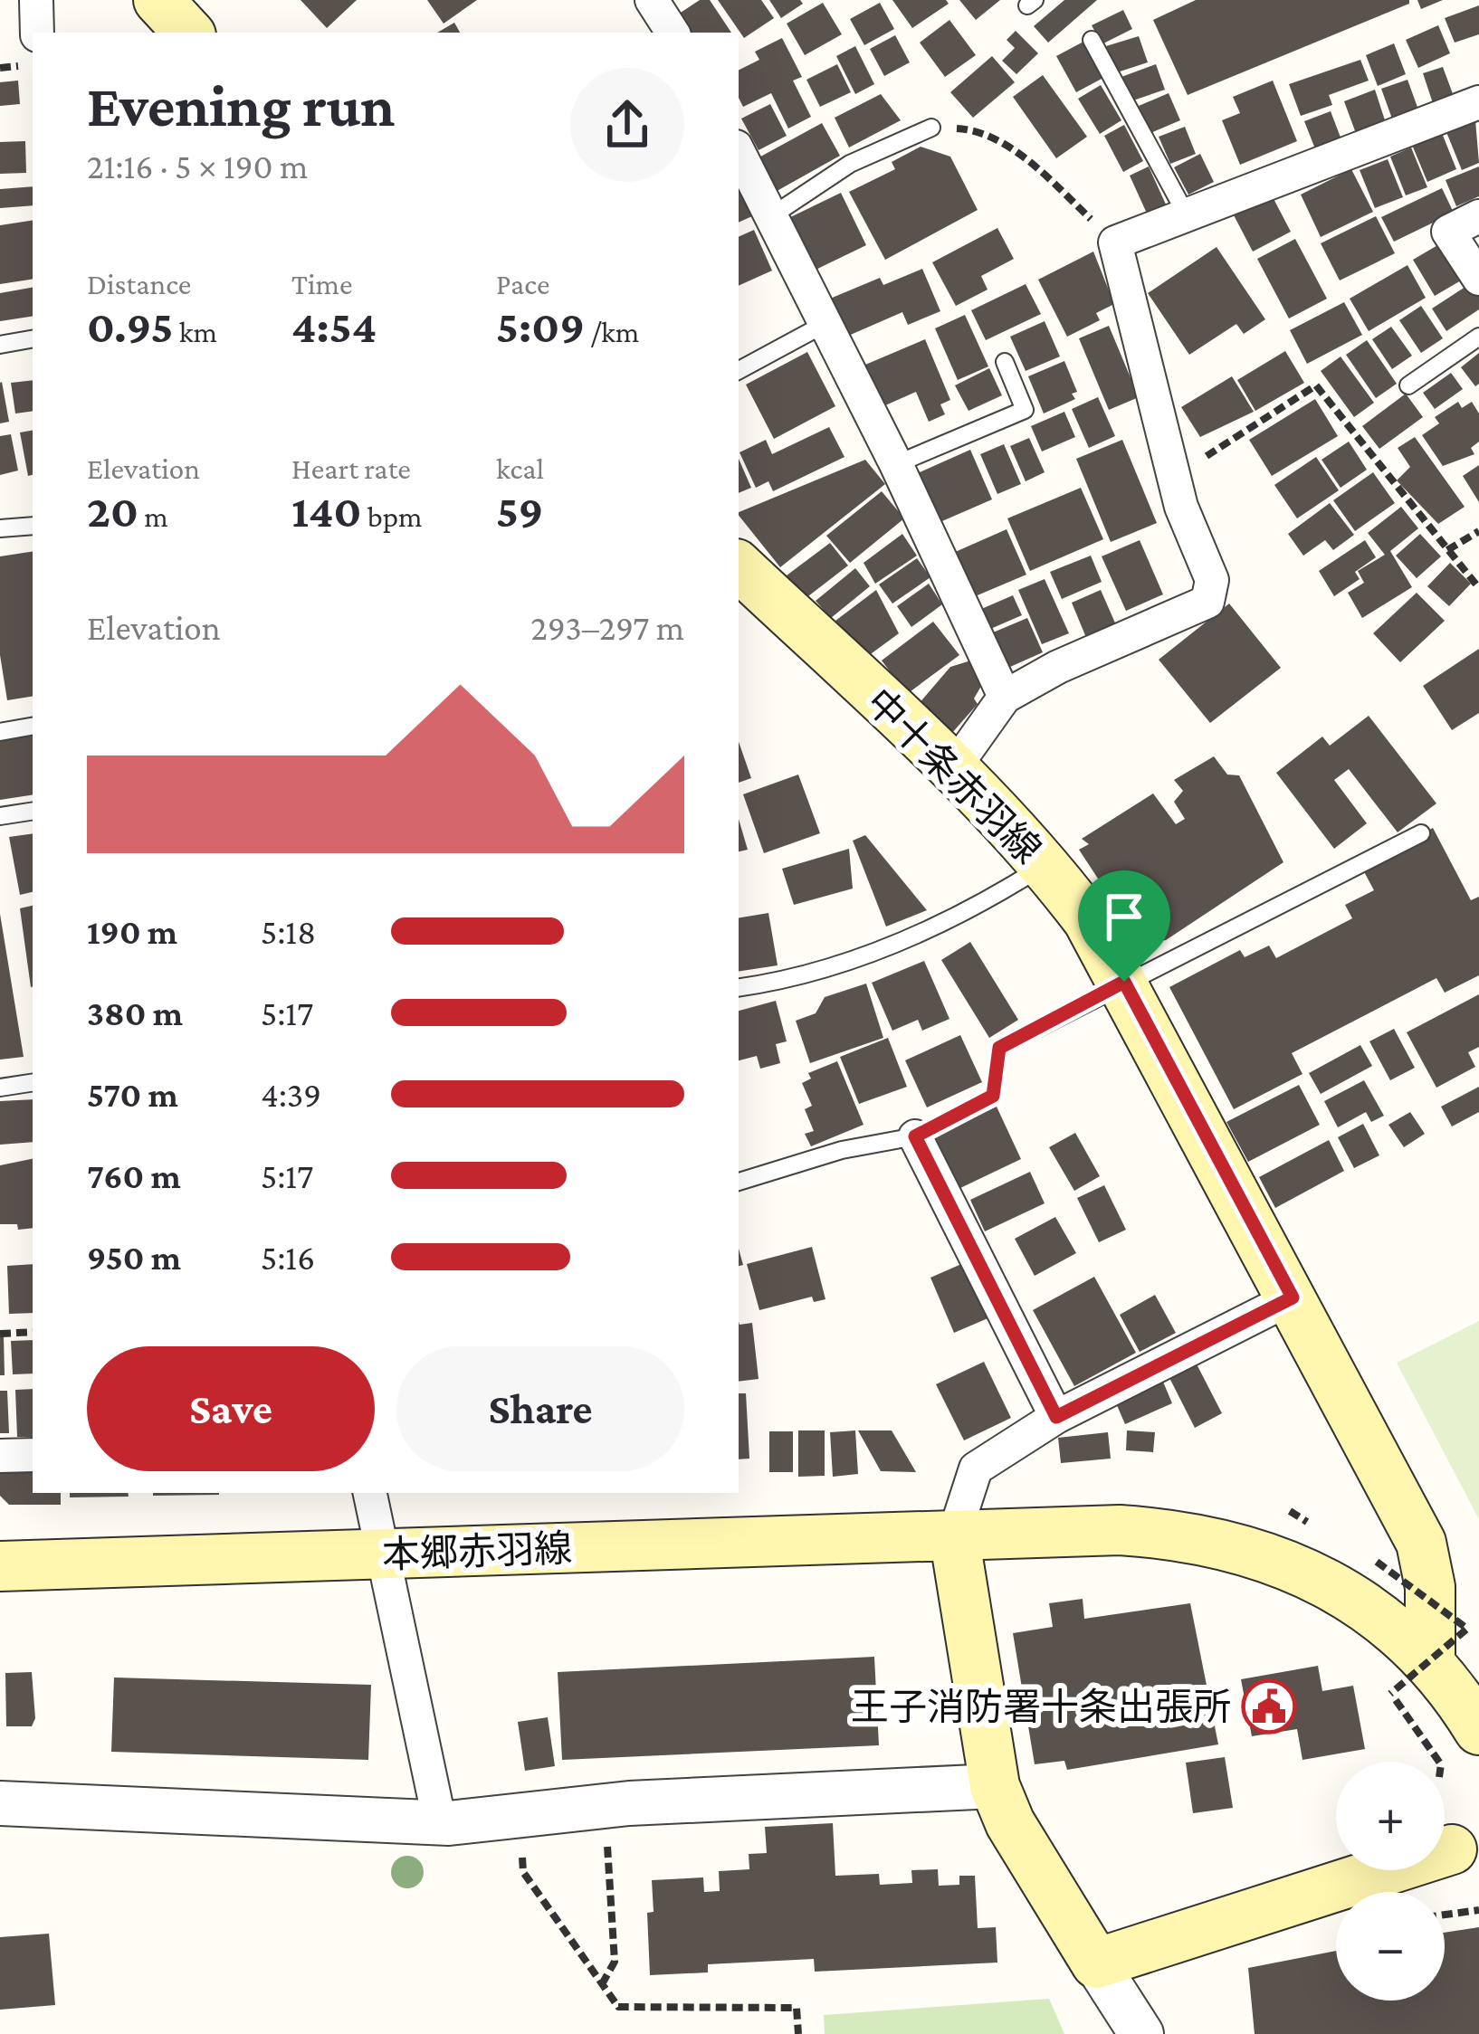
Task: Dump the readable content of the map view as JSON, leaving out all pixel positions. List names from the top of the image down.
{
  "streets": {
    "main road": ["中十条赤羽線", "本郷赤羽線"]
  },
  "crossings": [
    ["中十条赤羽線", "本郷赤羽線"]
  ],
  "places": {
    "public building": ["王子消防署十条出張所"]
  },
  "page": {
    "heading": ["Evening run", "21:16 · 5 × 190 m"],
    "stats": [
      ["Distance", "0.95 km"],
      ["Time", "4:54"],
      ["Pace", "5:09 /km"],
      ["Elevation", "20 m"],
      ["Heart rate", "140 bpm"],
      ["kcal", "59"]
    ],
    "chart": ["Elevation", "293–297 m"],
    "list": [
      {
        "name": "190 m",
        "note": "5:18"
      },
      {
        "name": "380 m",
        "note": "5:17"
      },
      {
        "name": "570 m",
        "note": "4:39"
      },
      {
        "name": "760 m",
        "note": "5:17"
      },
      {
        "name": "950 m",
        "note": "5:16"
      }
    ],
    "buttons": ["Save", "Share"],
    "map_buttons": ["+", "−"]
  }
}
